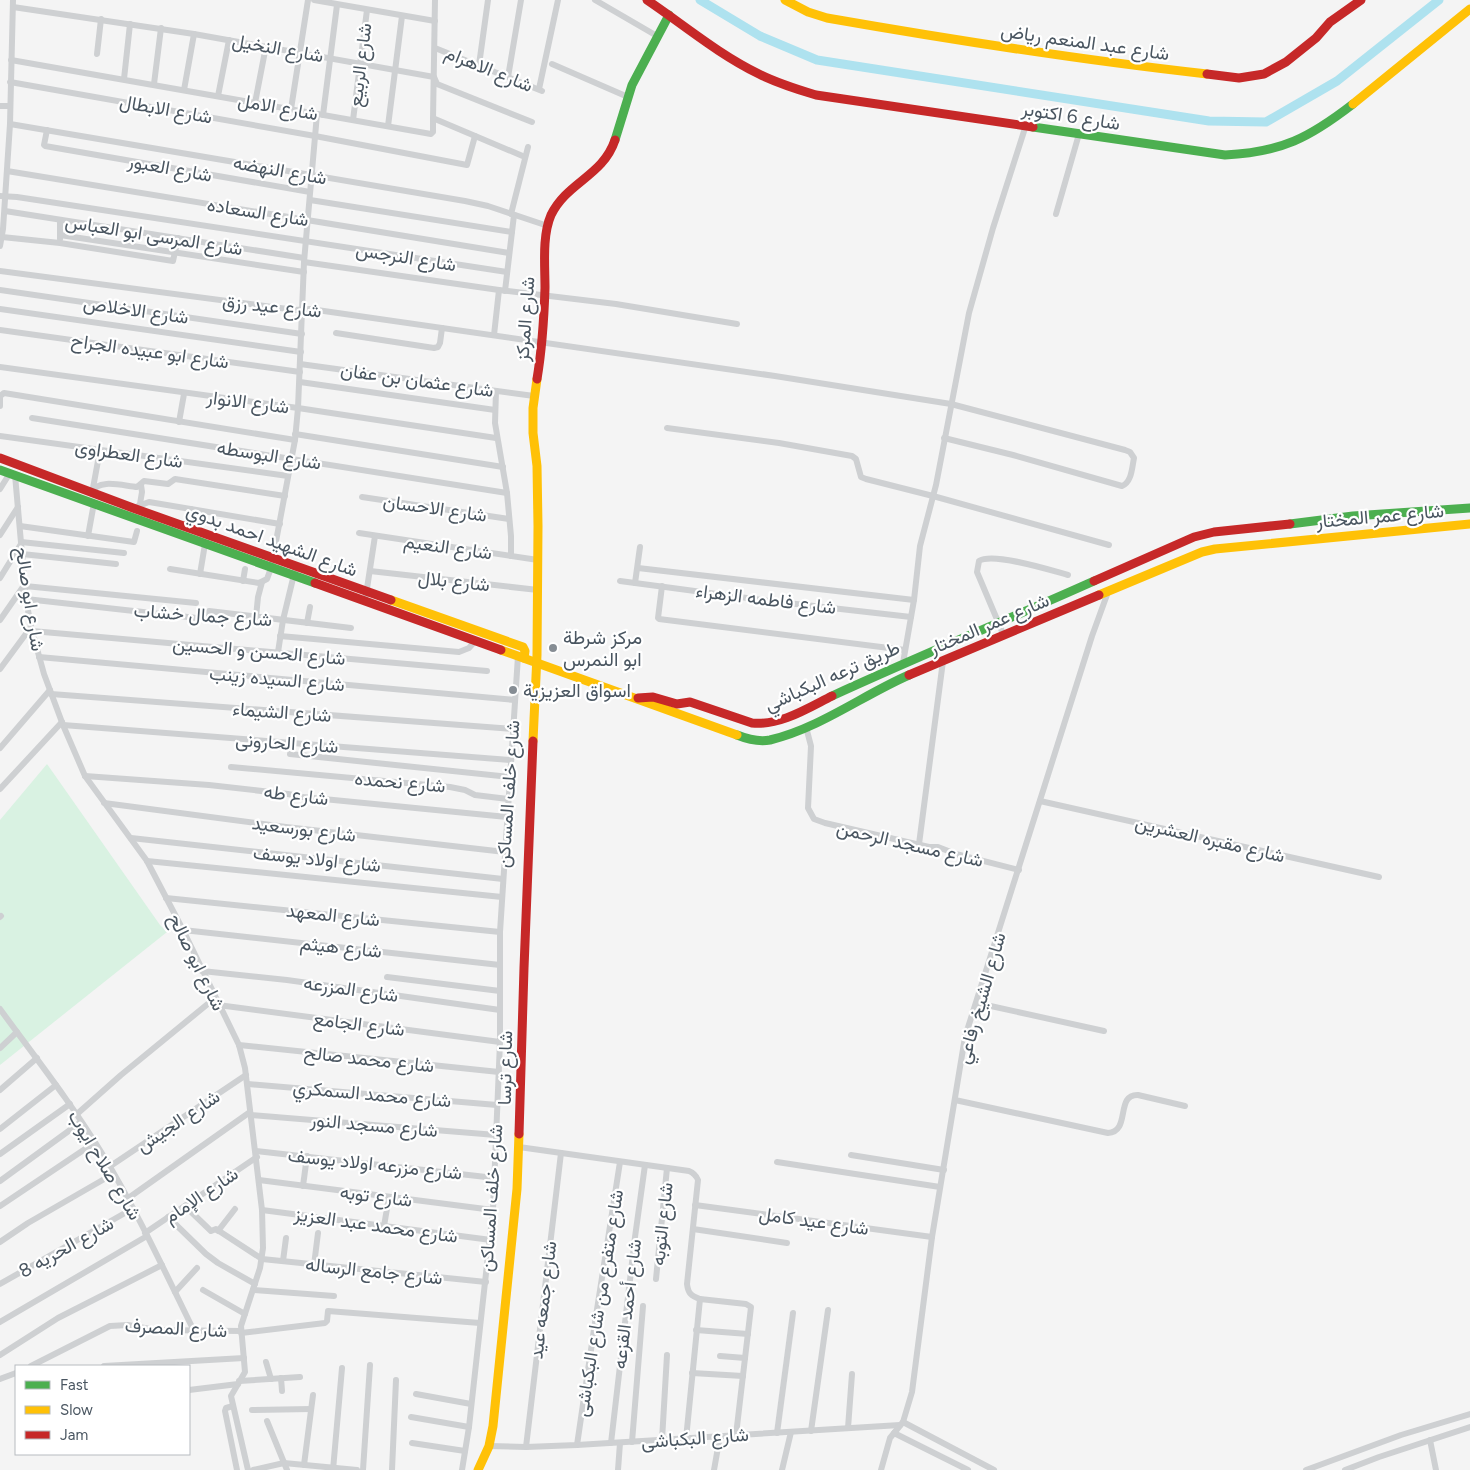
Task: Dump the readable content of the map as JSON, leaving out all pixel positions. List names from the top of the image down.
{
  "streets": {
    "street": [
      "شارع عبد المنعم رياض",
      "شارع النخيل",
      "شارع الربيع",
      "شارع الاهرام",
      "شارع الامل",
      "شارع الابطال",
      "شارع 6 اكتوبر",
      "شارع العبور",
      "شارع النهضه",
      "شارع السعاده",
      "شارع المرسى ابو العباس",
      "شارع النرجس",
      "شارع عيد رزق",
      "شارع الاخلاص",
      "شارع المركز",
      "شارع ابو عبيده الجراح",
      "شارع عثمان بن عفان",
      "شارع الانوار",
      "شارع العطراوى",
      "شارع البوسطه",
      "شارع الاحسان",
      "شارع عمر المختار",
      "شارع الشهيد احمد بدوي",
      "شارع النعيم",
      "شارع بلال",
      "شارع ابو صالح",
      "شارع فاطمه الزهراء",
      "شارع جمال خشاب",
      "شارع الحسن و الحسين",
      "طريق ترعه البكباشي",
      "شارع السيده زينب",
      "شارع الشيماء",
      "شارع الحارونى",
      "شارع نحمده",
      "شارع خلف المساكن",
      "شارع طه",
      "شارع بورسعيد",
      "شارع مقبره العشرين",
      "شارع مسجد الرحمن",
      "شارع اولاد يوسف",
      "شارع المعهد",
      "شارع هيثم",
      "شارع المزرعه",
      "شارع الشيخ رفاعي",
      "شارع الجامع",
      "شارع محمد صالح",
      "شارع ترسا",
      "شارع محمد السمكري",
      "شارع الجيش",
      "شارع مسجد النور",
      "شارع مزرعه اولاد يوسف",
      "شارع صلاح ايوب",
      "شارع الإمام",
      "شارع توبه",
      "شارع عيد كامل",
      "شارع التوبه",
      "شارع محمد عبد العزيز",
      "شارع الحريه 8",
      "شارع جامع الرساله",
      "شارع جمعه عيد",
      "شارع متفرع من شارع البكباشى",
      "شارع أحمد القزعه",
      "شارع المصرف",
      "شارع البكباشى"
    ]
  },
  "crossings": [
    ["شارع النخيل", "شارع الربيع"],
    ["شارع الربيع", "شارع الامل"],
    ["شارع 6 اكتوبر", "شارع المركز"],
    ["شارع العبور", "شارع النهضه"],
    ["شارع النهضه", "شارع المركز"],
    ["شارع المرسى ابو العباس", "شارع المركز"],
    ["شارع عيد رزق", "شارع المركز"],
    ["شارع المركز", "شارع عثمان بن عفان"],
    ["شارع المركز", "شارع عمر المختار"],
    ["شارع المركز", "شارع الشهيد احمد بدوي"],
    ["شارع المركز", "شارع النعيم"],
    ["شارع المركز", "شارع بلال"],
    ["شارع المركز", "شارع ترسا"],
    ["شارع عمر المختار", "شارع الشهيد احمد بدوي"],
    ["شارع عمر المختار", "طريق ترعه البكباشي"],
    ["شارع عمر المختار", "شارع مسجد الرحمن"],
    ["شارع عمر المختار", "شارع الشيخ رفاعي"],
    ["شارع عمر المختار", "شارع ترسا"],
    ["شارع الشهيد احمد بدوي", "شارع ابو صالح"],
    ["شارع الشهيد احمد بدوي", "شارع خلف المساكن"],
    ["شارع الشهيد احمد بدوي", "شارع ترسا"],
    ["شارع ابو صالح", "شارع جمال خشاب"],
    ["شارع ابو صالح", "شارع الحسن و الحسين"],
    ["شارع ابو صالح", "شارع السيده زينب"],
    ["شارع ابو صالح", "شارع الشيماء"],
    ["شارع ابو صالح", "شارع الحارونى"],
    ["شارع ابو صالح", "شارع طه"],
    ["شارع ابو صالح", "شارع بورسعيد"],
    ["شارع ابو صالح", "شارع اولاد يوسف"],
    ["شارع ابو صالح", "شارع المعهد"],
    ["شارع ابو صالح", "شارع هيثم"],
    ["شارع ابو صالح", "شارع المزرعه"],
    ["شارع ابو صالح", "شارع الجامع"],
    ["شارع ابو صالح", "شارع محمد صالح"],
    ["شارع ابو صالح", "شارع محمد السمكري"],
    ["شارع ابو صالح", "شارع الجيش"],
    ["شارع ابو صالح", "شارع مسجد النور"],
    ["شارع ابو صالح", "شارع مزرعه اولاد يوسف"],
    ["شارع ابو صالح", "شارع الإمام"],
    ["شارع ابو صالح", "شارع توبه"],
    ["شارع ابو صالح", "شارع محمد عبد العزيز"],
    ["شارع ابو صالح", "شارع جامع الرساله"],
    ["شارع ابو صالح", "شارع المصرف"],
    ["شارع السيده زينب", "شارع خلف المساكن"],
    ["شارع الشيماء", "شارع خلف المساكن"],
    ["شارع الحارونى", "شارع خلف المساكن"],
    ["شارع نحمده", "شارع خلف المساكن"],
    ["شارع خلف المساكن", "شارع طه"],
    ["شارع خلف المساكن", "شارع بورسعيد"],
    ["شارع خلف المساكن", "شارع اولاد يوسف"],
    ["شارع خلف المساكن", "شارع المعهد"],
    ["شارع خلف المساكن", "شارع هيثم"],
    ["شارع خلف المساكن", "شارع المزرعه"],
    ["شارع خلف المساكن", "شارع الجامع"],
    ["شارع خلف المساكن", "شارع محمد صالح"],
    ["شارع خلف المساكن", "شارع محمد السمكري"],
    ["شارع خلف المساكن", "شارع مسجد النور"],
    ["شارع خلف المساكن", "شارع مزرعه اولاد يوسف"],
    ["شارع خلف المساكن", "شارع توبه"],
    ["شارع خلف المساكن", "شارع محمد عبد العزيز"],
    ["شارع خلف المساكن", "شارع جامع الرساله"],
    ["شارع خلف المساكن", "شارع المصرف"],
    ["شارع مقبره العشرين", "شارع الشيخ رفاعي"],
    ["شارع مسجد الرحمن", "شارع الشيخ رفاعي"],
    ["شارع الشيخ رفاعي", "شارع عيد كامل"],
    ["شارع الشيخ رفاعي", "شارع البكباشى"],
    ["شارع ترسا", "شارع البكباشى"],
    ["شارع الجيش", "شارع صلاح ايوب"],
    ["شارع مزرعه اولاد يوسف", "شارع الإمام"],
    ["شارع صلاح ايوب", "شارع الإمام"],
    ["شارع صلاح ايوب", "شارع الحريه 8"],
    ["شارع صلاح ايوب", "شارع المصرف"],
    ["شارع جمعه عيد", "شارع البكباشى"],
    ["شارع متفرع من شارع البكباشى", "شارع البكباشى"],
    ["شارع أحمد القزعه", "شارع البكباشى"]
  ],
  "places": ["مركز شرطة ابو النمرس", "اسواق العزيزية"],
  "legend": ["Fast", "Slow", "Jam"]
}
